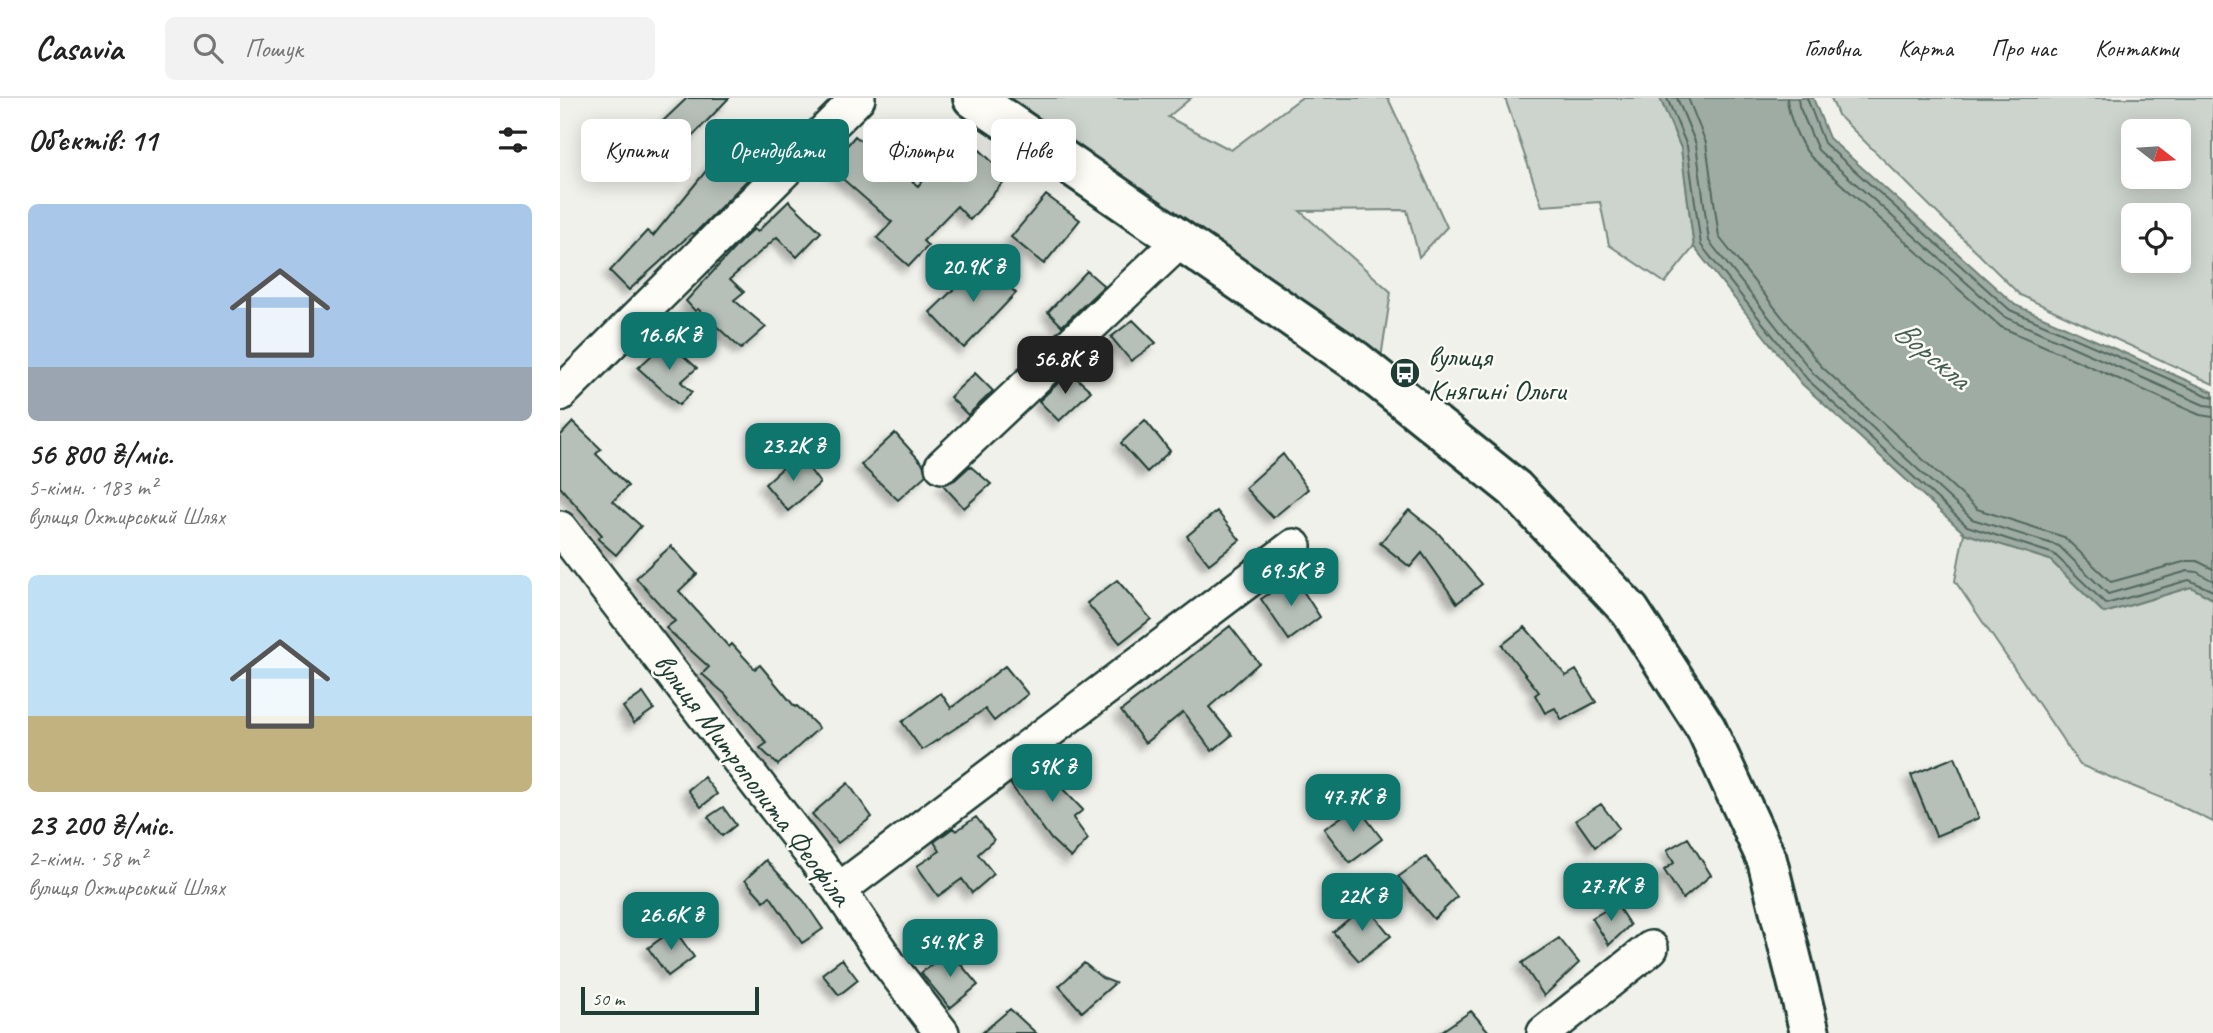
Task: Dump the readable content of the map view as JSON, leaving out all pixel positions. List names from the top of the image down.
{
  "streets": {
    "street": ["вулиця Митрополита Феофіла"]
  },
  "water": ["Ворскла"],
  "places": {
    "bus stop": ["вулиця Княгині Ольги"]
  },
  "scale_bar": "50 m",
  "north": "right",
  "page": {
    "header": "Casavia",
    "search": "Пошук",
    "nav": [
      "Головна",
      "Карта",
      "Про нас",
      "Контакти"
    ],
    "heading": "Об’єктів: 11",
    "chip": [
      "Купити",
      "Орендувати",
      "Фільтри",
      "Нове"
    ],
    "list": [
      {
        "name": "56 800 ₴/міс.",
        "note": "5-кімн. · 183 m² · вулиця Охтирський Шлях"
      },
      {
        "name": "23 200 ₴/міс.",
        "note": "2-кімн. · 58 m² · вулиця Охтирський Шлях"
      }
    ],
    "price": [
      "20.9K ₴",
      "16.6K ₴",
      "56.8K ₴",
      "23.2K ₴",
      "69.5K ₴",
      "59K ₴",
      "47.7K ₴",
      "27.7K ₴",
      "22K ₴",
      "26.6K ₴",
      "54.9K ₴"
    ],
    "scale": "50 m"
  }
}
